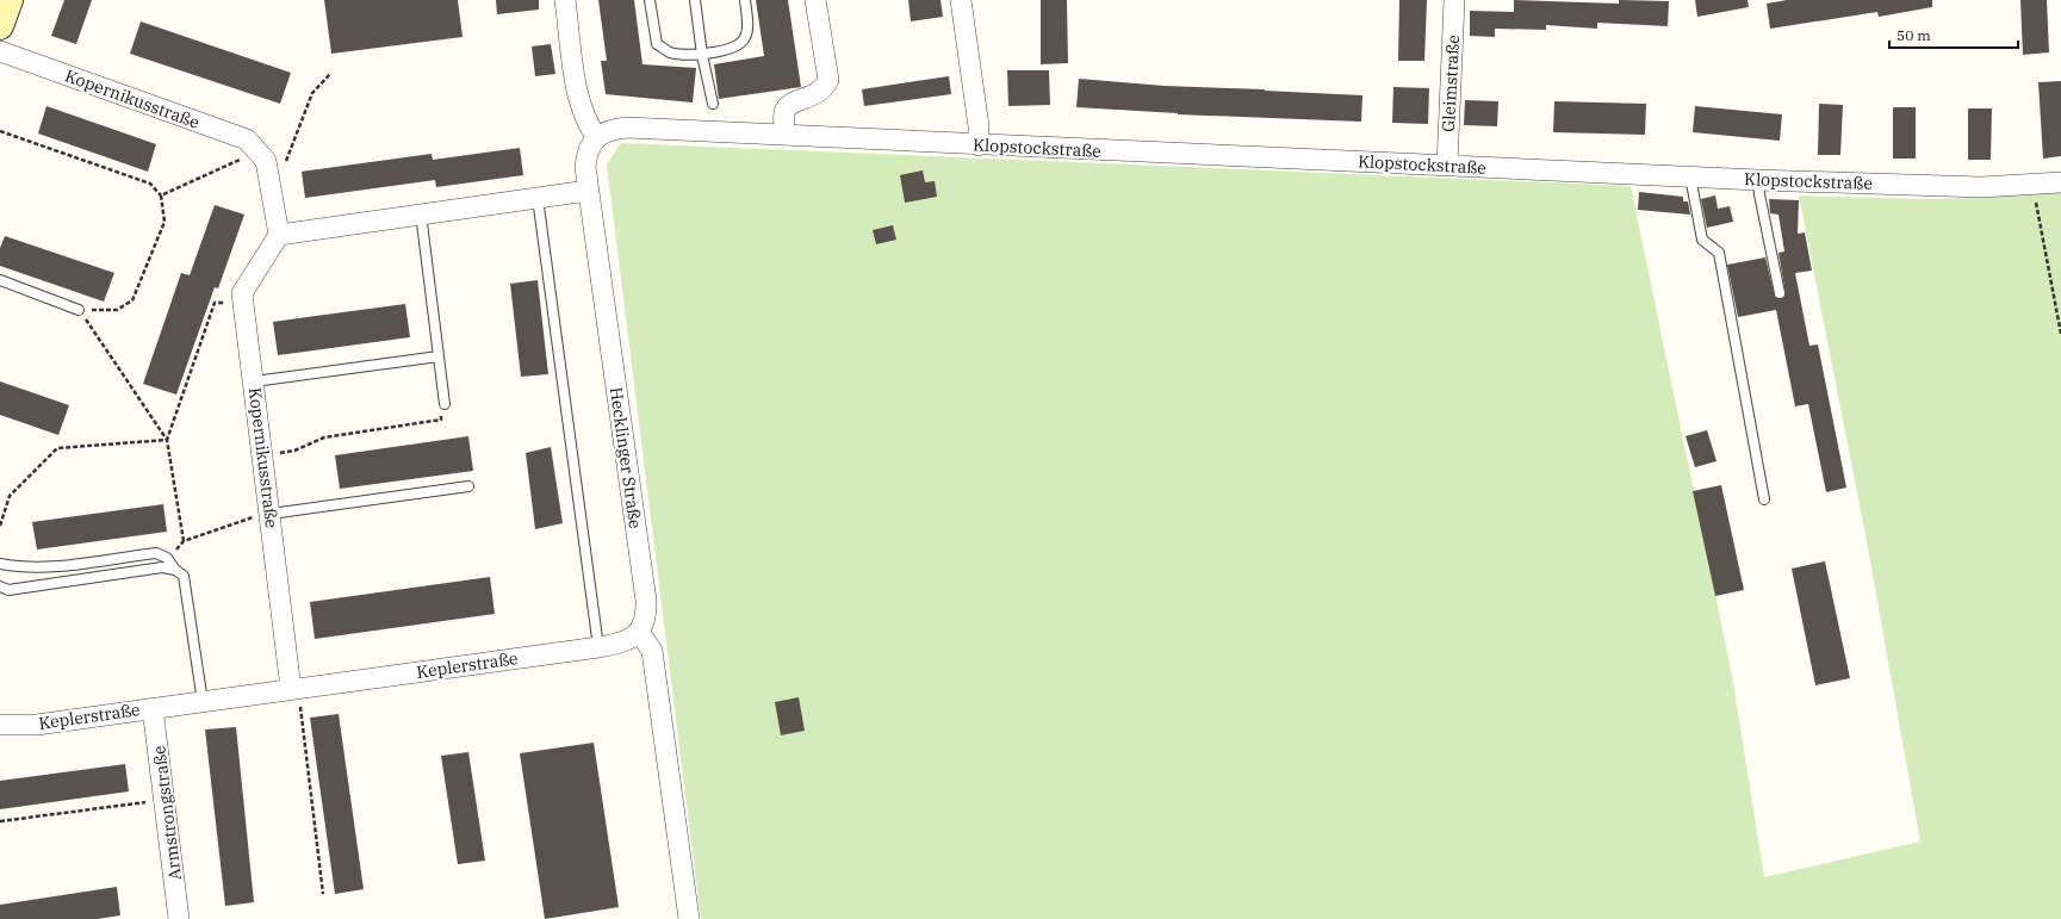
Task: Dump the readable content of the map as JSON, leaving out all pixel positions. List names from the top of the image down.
{
  "streets": {
    "street": [
      "Gleimstraße",
      "Kopernikusstraße",
      "Klopstockstraße",
      "Hecklinger Straße",
      "Keplerstraße",
      "Armstrongstraße"
    ]
  },
  "crossings": [
    ["Gleimstraße", "Klopstockstraße"],
    ["Kopernikusstraße", "Keplerstraße"],
    ["Klopstockstraße", "Hecklinger Straße"],
    ["Hecklinger Straße", "Keplerstraße"],
    ["Keplerstraße", "Armstrongstraße"]
  ],
  "scale_bar": "50 m"
}
